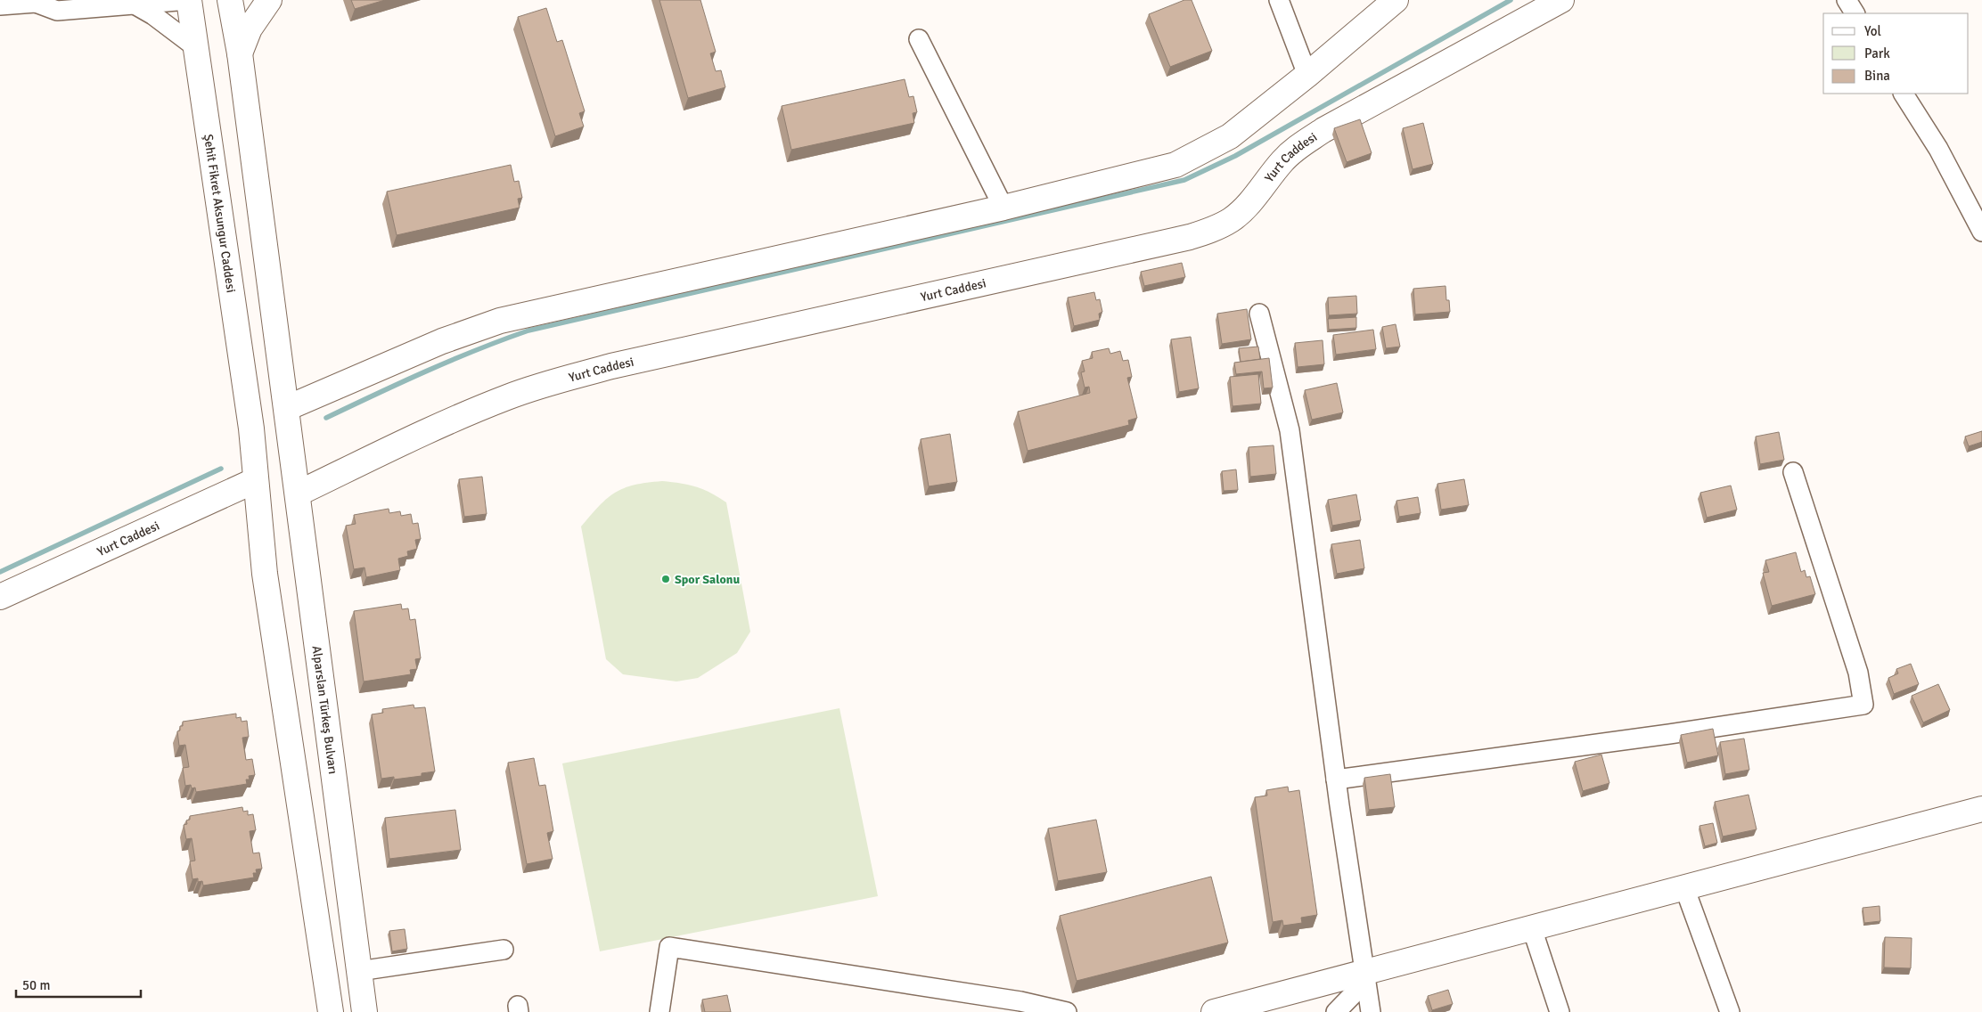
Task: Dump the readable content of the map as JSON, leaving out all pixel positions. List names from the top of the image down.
{
  "streets": {
    "street": ["Yurt Caddesi", "Şehit Fikret Aksungur Caddesi", "Alparslan Türkeş Bulvarı"]
  },
  "crossings": [
    ["Yurt Caddesi", "Şehit Fikret Aksungur Caddesi"],
    ["Yurt Caddesi", "Alparslan Türkeş Bulvarı"]
  ],
  "places": ["Spor Salonu"],
  "legend": ["Yol", "Park", "Bina"],
  "scale_bar": "50 m"
}
